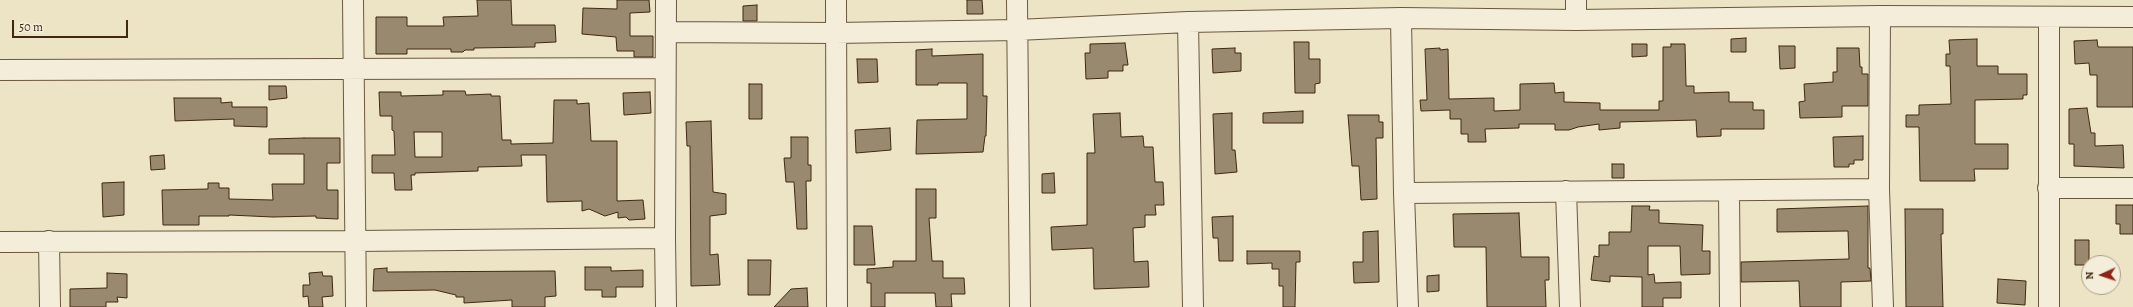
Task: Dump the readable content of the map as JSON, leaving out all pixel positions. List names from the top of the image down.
{
  "scale_bar": "50 m",
  "north": "left"
}
